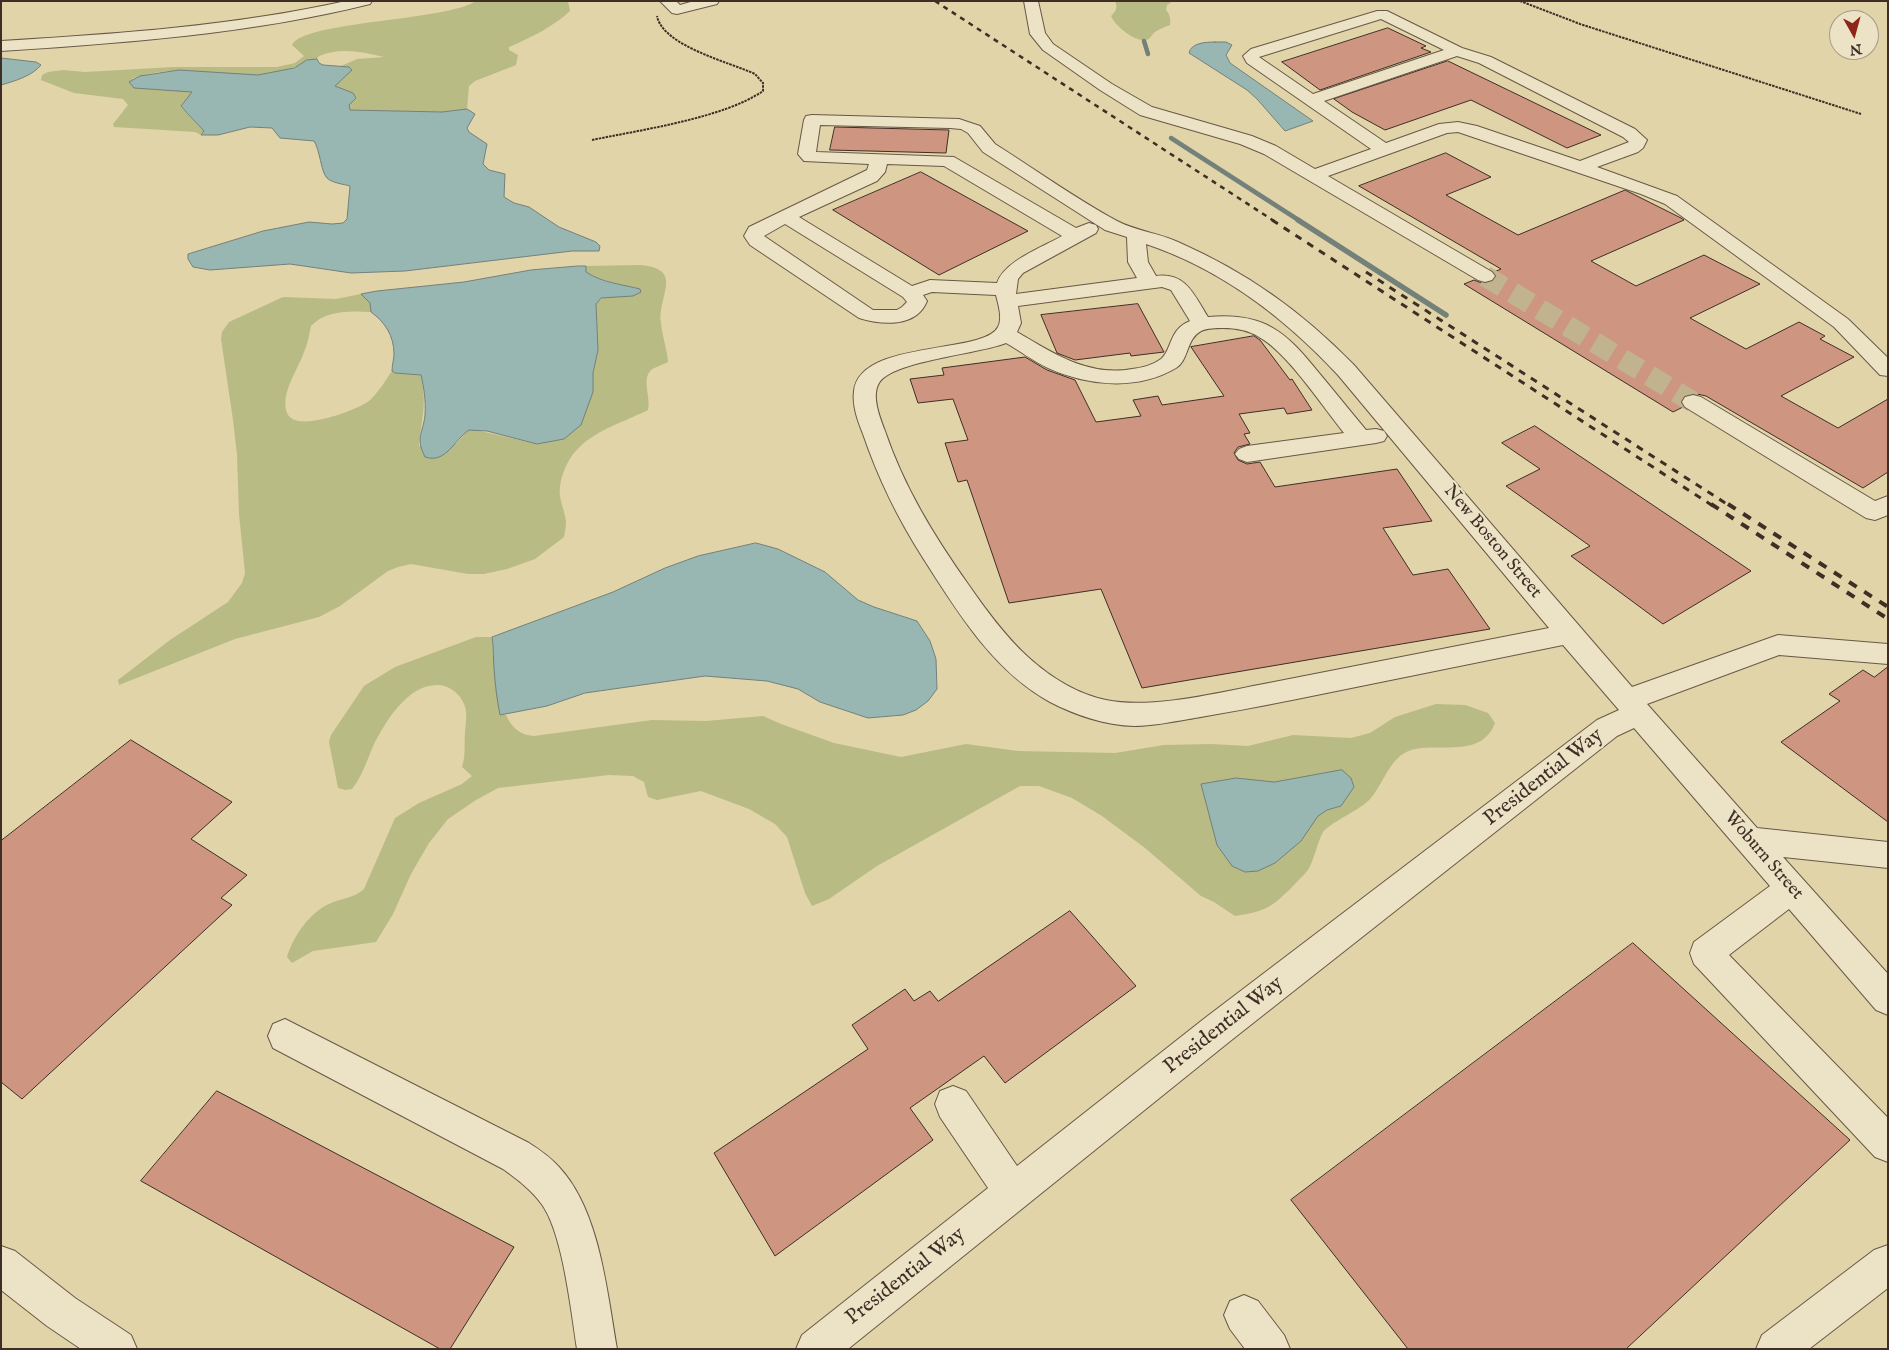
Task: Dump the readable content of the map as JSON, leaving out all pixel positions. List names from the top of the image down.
{
  "streets": {
    "street": ["New Boston Street", "Presidential Way", "Woburn Street"]
  },
  "crossings": [
    ["New Boston Street", "Presidential Way"],
    ["New Boston Street", "Woburn Street"],
    ["Presidential Way", "Woburn Street"]
  ],
  "north": "bottom"
}
